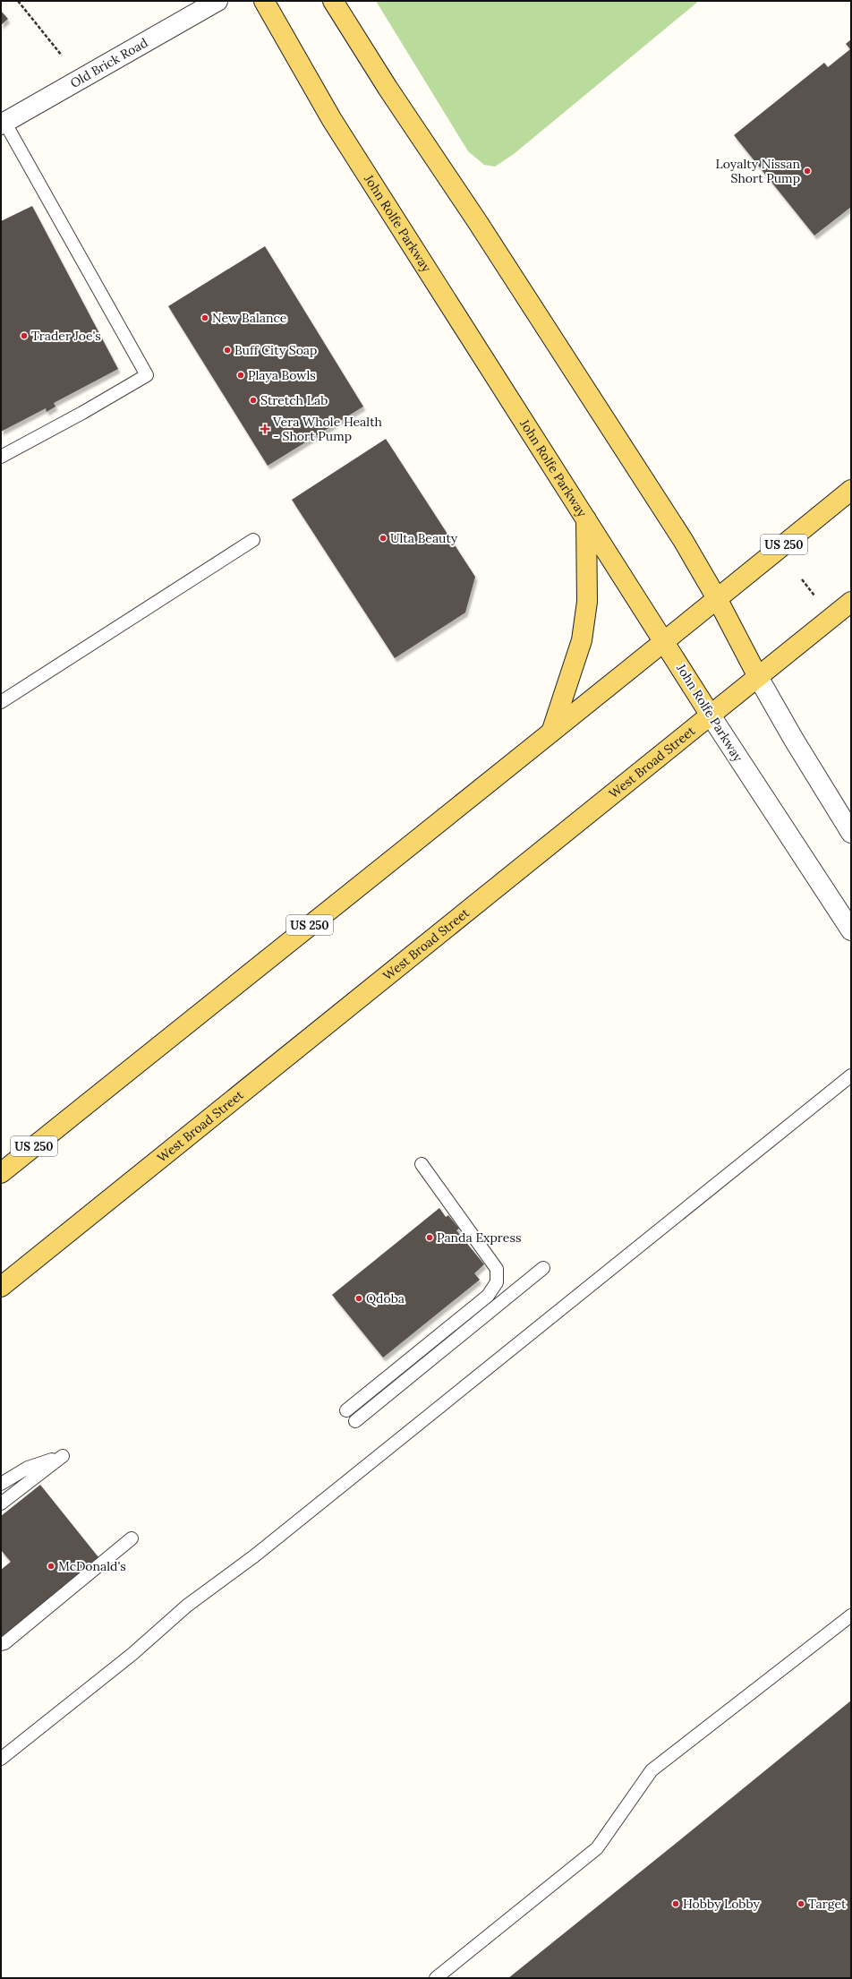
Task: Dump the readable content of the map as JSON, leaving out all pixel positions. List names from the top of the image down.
{
  "streets": {
    "main road": ["John Rolfe Parkway", "US 250", "West Broad Street"],
    "street": ["Old Brick Road"]
  },
  "crossings": [
    ["John Rolfe Parkway", "US 250"],
    ["John Rolfe Parkway", "West Broad Street"]
  ],
  "places": {
    "other": [
      "Loyalty Nissan Short Pump",
      "New Balance",
      "Trader Joe's",
      "Buff City Soap",
      "Playa Bowls",
      "Stretch Lab",
      "Ulta Beauty",
      "Panda Express",
      "Qdoba",
      "McDonald's",
      "Hobby Lobby",
      "Target"
    ],
    "health": ["Vera Whole Health - Short Pump"]
  }
}
